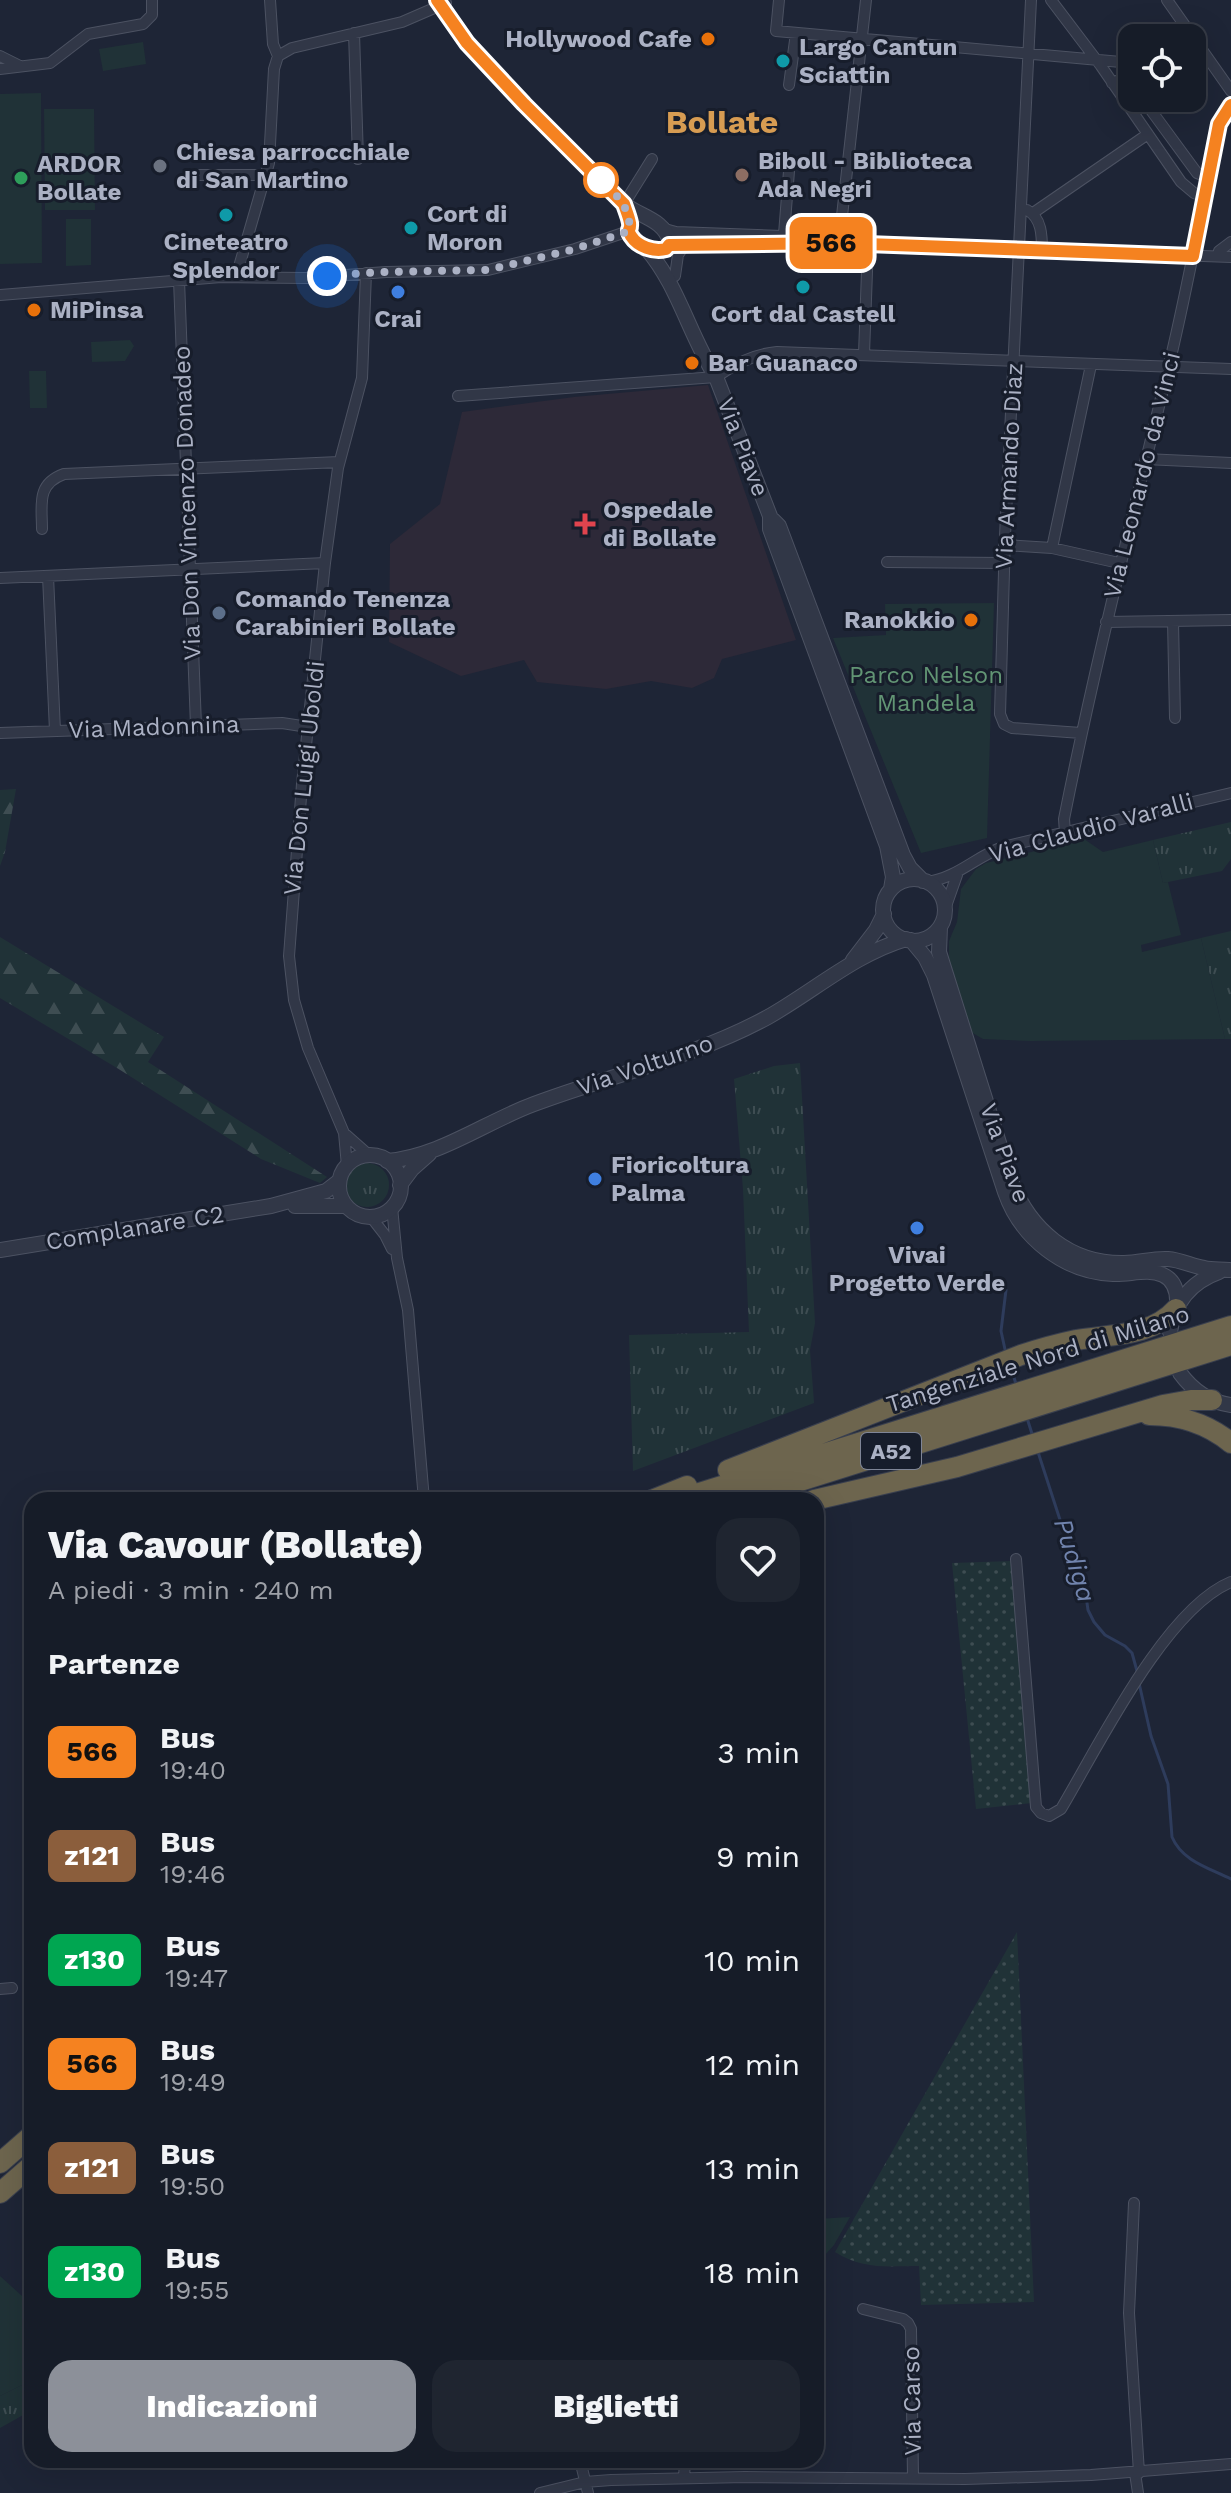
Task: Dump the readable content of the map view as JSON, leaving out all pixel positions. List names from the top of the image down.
{
  "streets": {
    "highway": ["Tangenziale Nord di Milano", "A52"],
    "street": [
      "Via Piave",
      "Via Armando Diaz",
      "Via Leonardo da Vinci",
      "Via Don Vincenzo Donadeo",
      "Via Madonnina",
      "Via Don Luigi Uboldi",
      "Via Claudio Varalli",
      "Via Volturno",
      "Complanare C2",
      "Via Carso"
    ]
  },
  "crossings": [
    ["Via Piave", "Via Claudio Varalli"],
    ["Via Piave", "Via Volturno"],
    ["Via Armando Diaz", "Via Leonardo da Vinci"],
    ["Via Leonardo da Vinci", "Via Claudio Varalli"],
    ["Via Don Vincenzo Donadeo", "Via Madonnina"],
    ["Via Madonnina", "Via Don Luigi Uboldi"],
    ["Via Don Luigi Uboldi", "Via Volturno"],
    ["Via Don Luigi Uboldi", "Complanare C2"],
    ["Via Claudio Varalli", "Via Volturno"],
    ["Via Volturno", "Complanare C2"]
  ],
  "districts": ["Bollate"],
  "water": ["Pudiga"],
  "parks": ["Parco Nelson Mandela"],
  "places": {
    "other": [
      "Hollywood Cafe",
      "Largo Cantun Sciattin",
      "Chiesa parrocchiale di San Martino",
      "Biboll - Biblioteca Ada Negri",
      "ARDOR Bollate",
      "Cineteatro Splendor",
      "Cort di Moron",
      "Cort dal Castell",
      "Crai",
      "MiPinsa",
      "Bar Guanaco",
      "Comando Tenenza Carabinieri Bollate",
      "Ranokkio",
      "Fioricoltura Palma",
      "Vivai Progetto Verde"
    ],
    "health": ["Ospedale di Bollate"]
  },
  "lines": ["bus line 566"],
  "page": {
    "on_map": "566",
    "heading": [
      ["Via Cavour (Bollate)", "A piedi · 3 min · 240 m"],
      "Partenze"
    ],
    "list": [
      {
        "mark": "566",
        "name": "Bus",
        "note": "19:40",
        "value": "3 min"
      },
      {
        "mark": "z121",
        "name": "Bus",
        "note": "19:46",
        "value": "9 min"
      },
      {
        "mark": "z130",
        "name": "Bus",
        "note": "19:47",
        "value": "10 min"
      },
      {
        "mark": "566",
        "name": "Bus",
        "note": "19:49",
        "value": "12 min"
      },
      {
        "mark": "z121",
        "name": "Bus",
        "note": "19:50",
        "value": "13 min"
      },
      {
        "mark": "z130",
        "name": "Bus",
        "note": "19:55",
        "value": "18 min"
      }
    ],
    "buttons": ["Indicazioni", "Biglietti"]
  }
}
